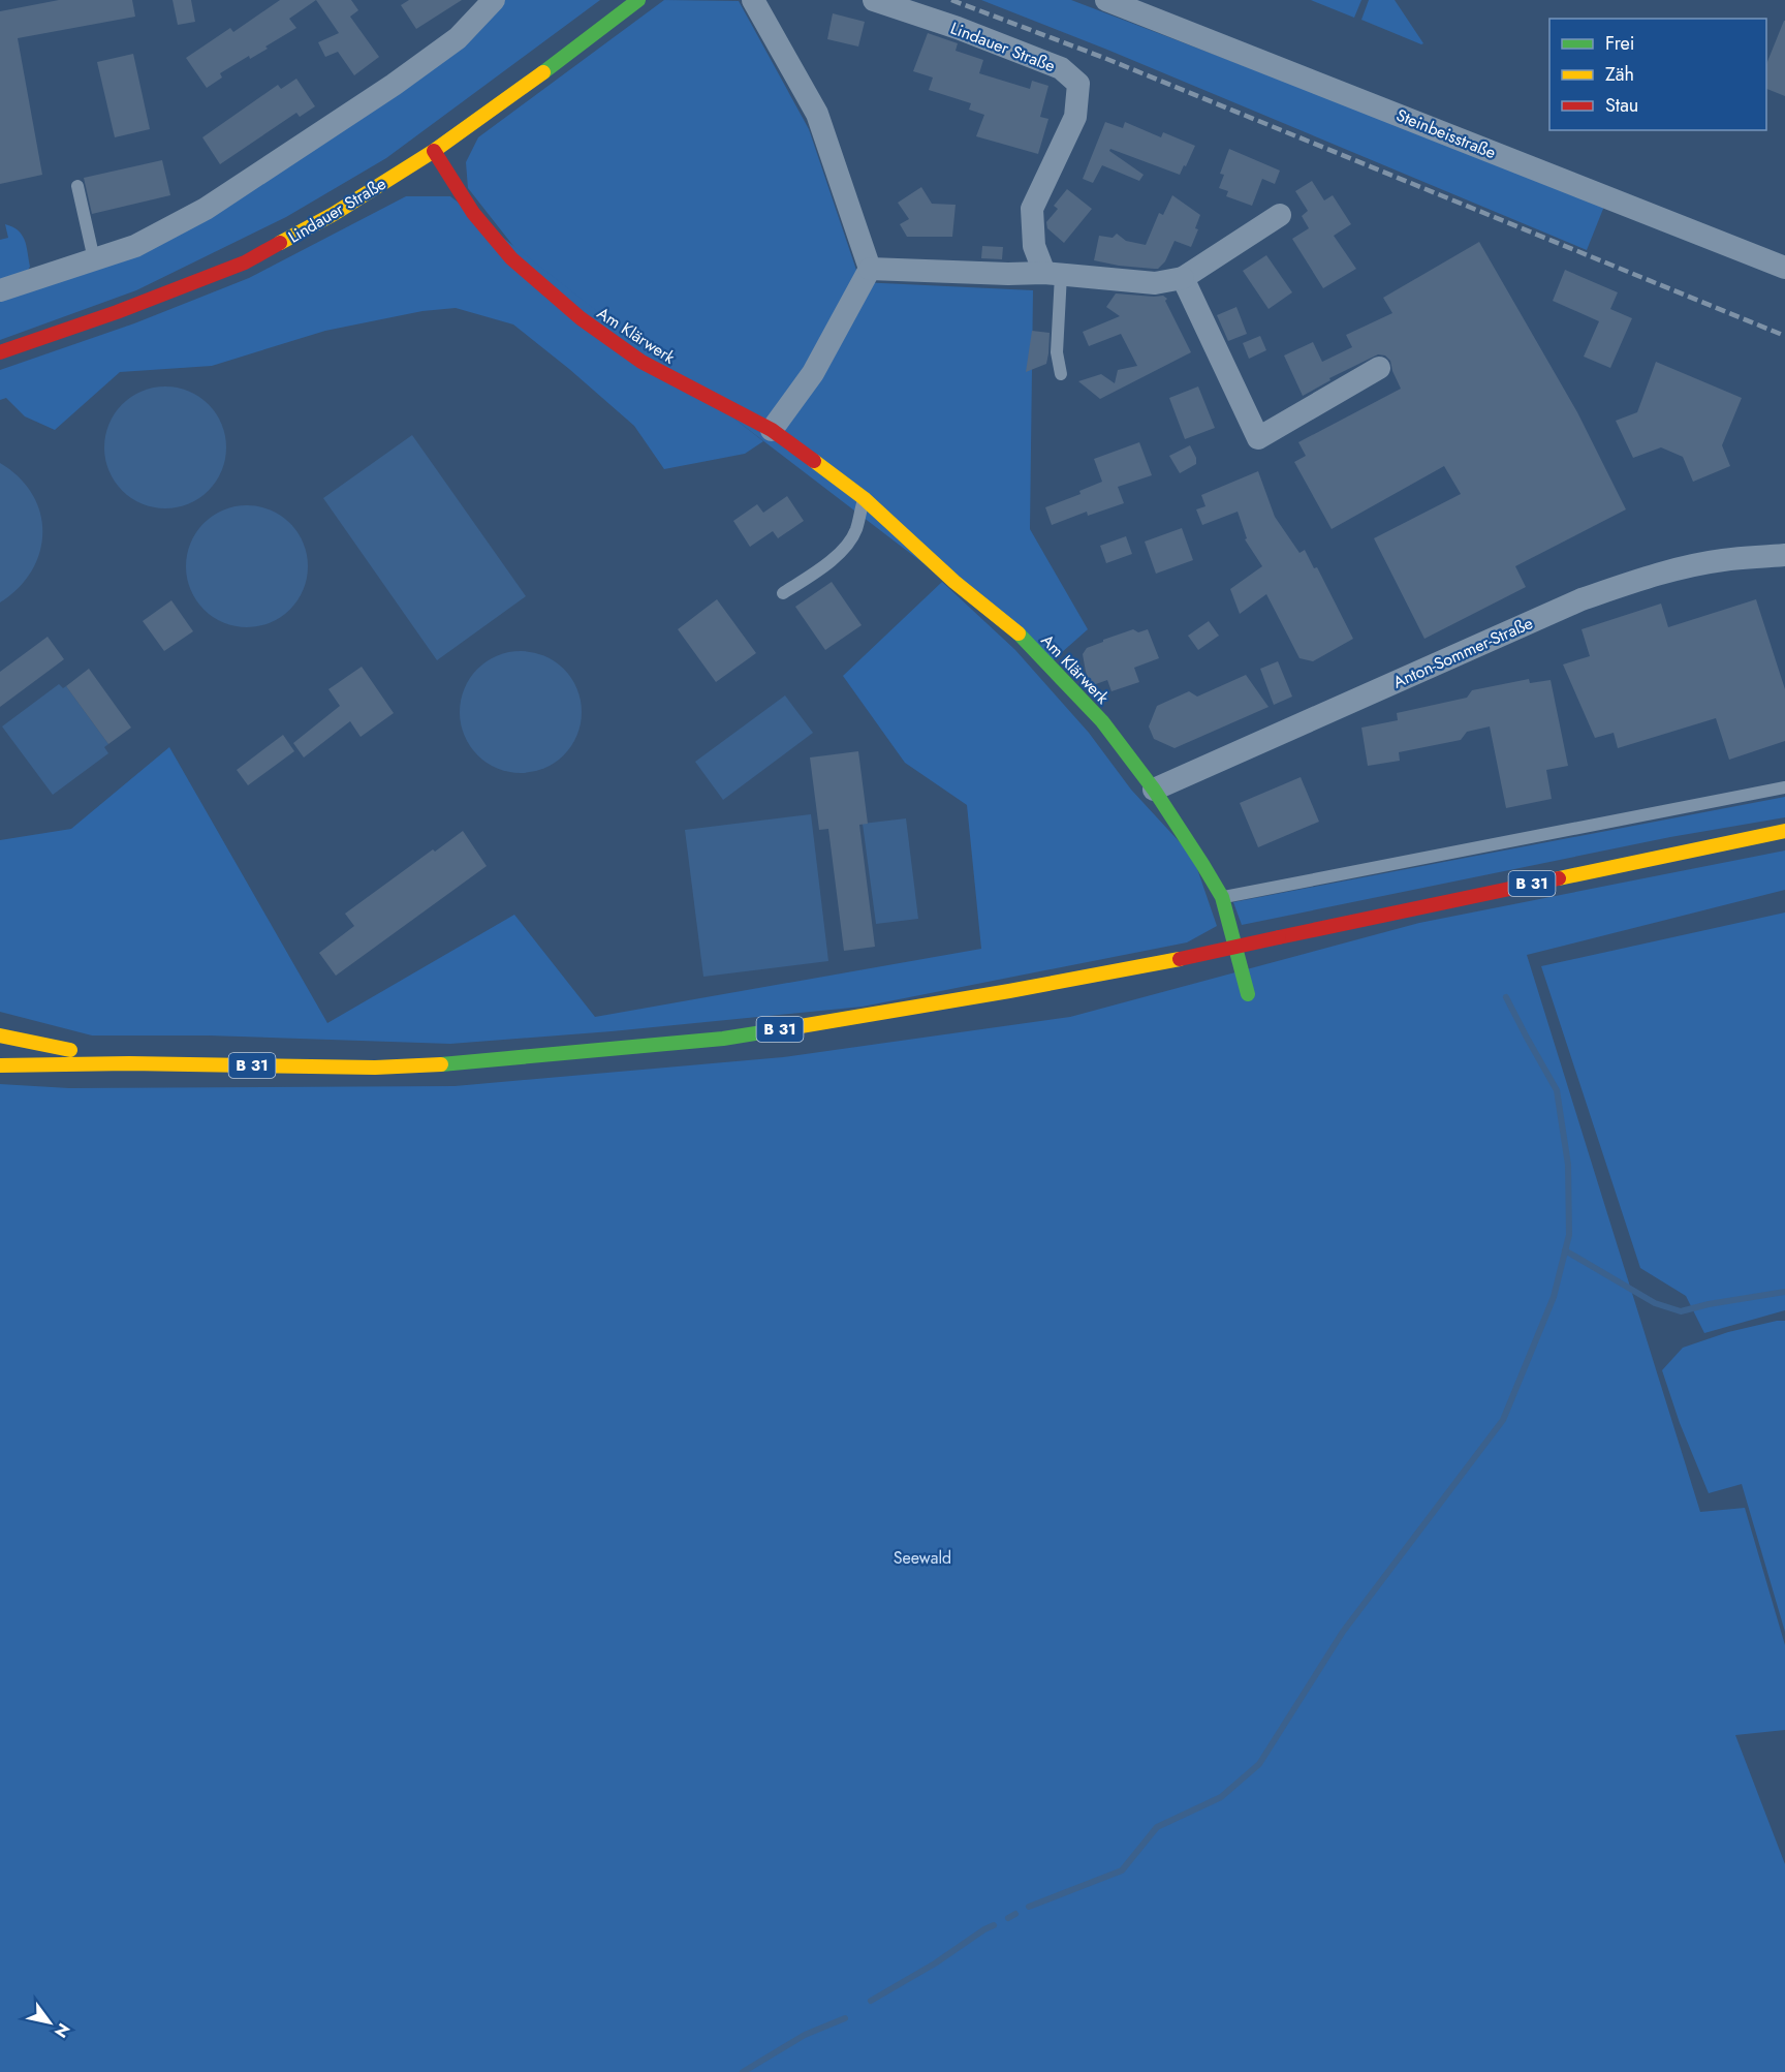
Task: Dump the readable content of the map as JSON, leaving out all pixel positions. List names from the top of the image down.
{
  "streets": {
    "main road": ["Lindauer Straße", "Am Klärwerk", "B 31"],
    "street": ["Steinbeisstraße", "Anton-Sommer-Straße"]
  },
  "crossings": [
    ["Lindauer Straße", "Am Klärwerk"],
    ["Am Klärwerk", "Anton-Sommer-Straße"]
  ],
  "parks": ["Seewald"],
  "legend": ["Frei", "Zäh", "Stau"],
  "north": "bottom right"
}
